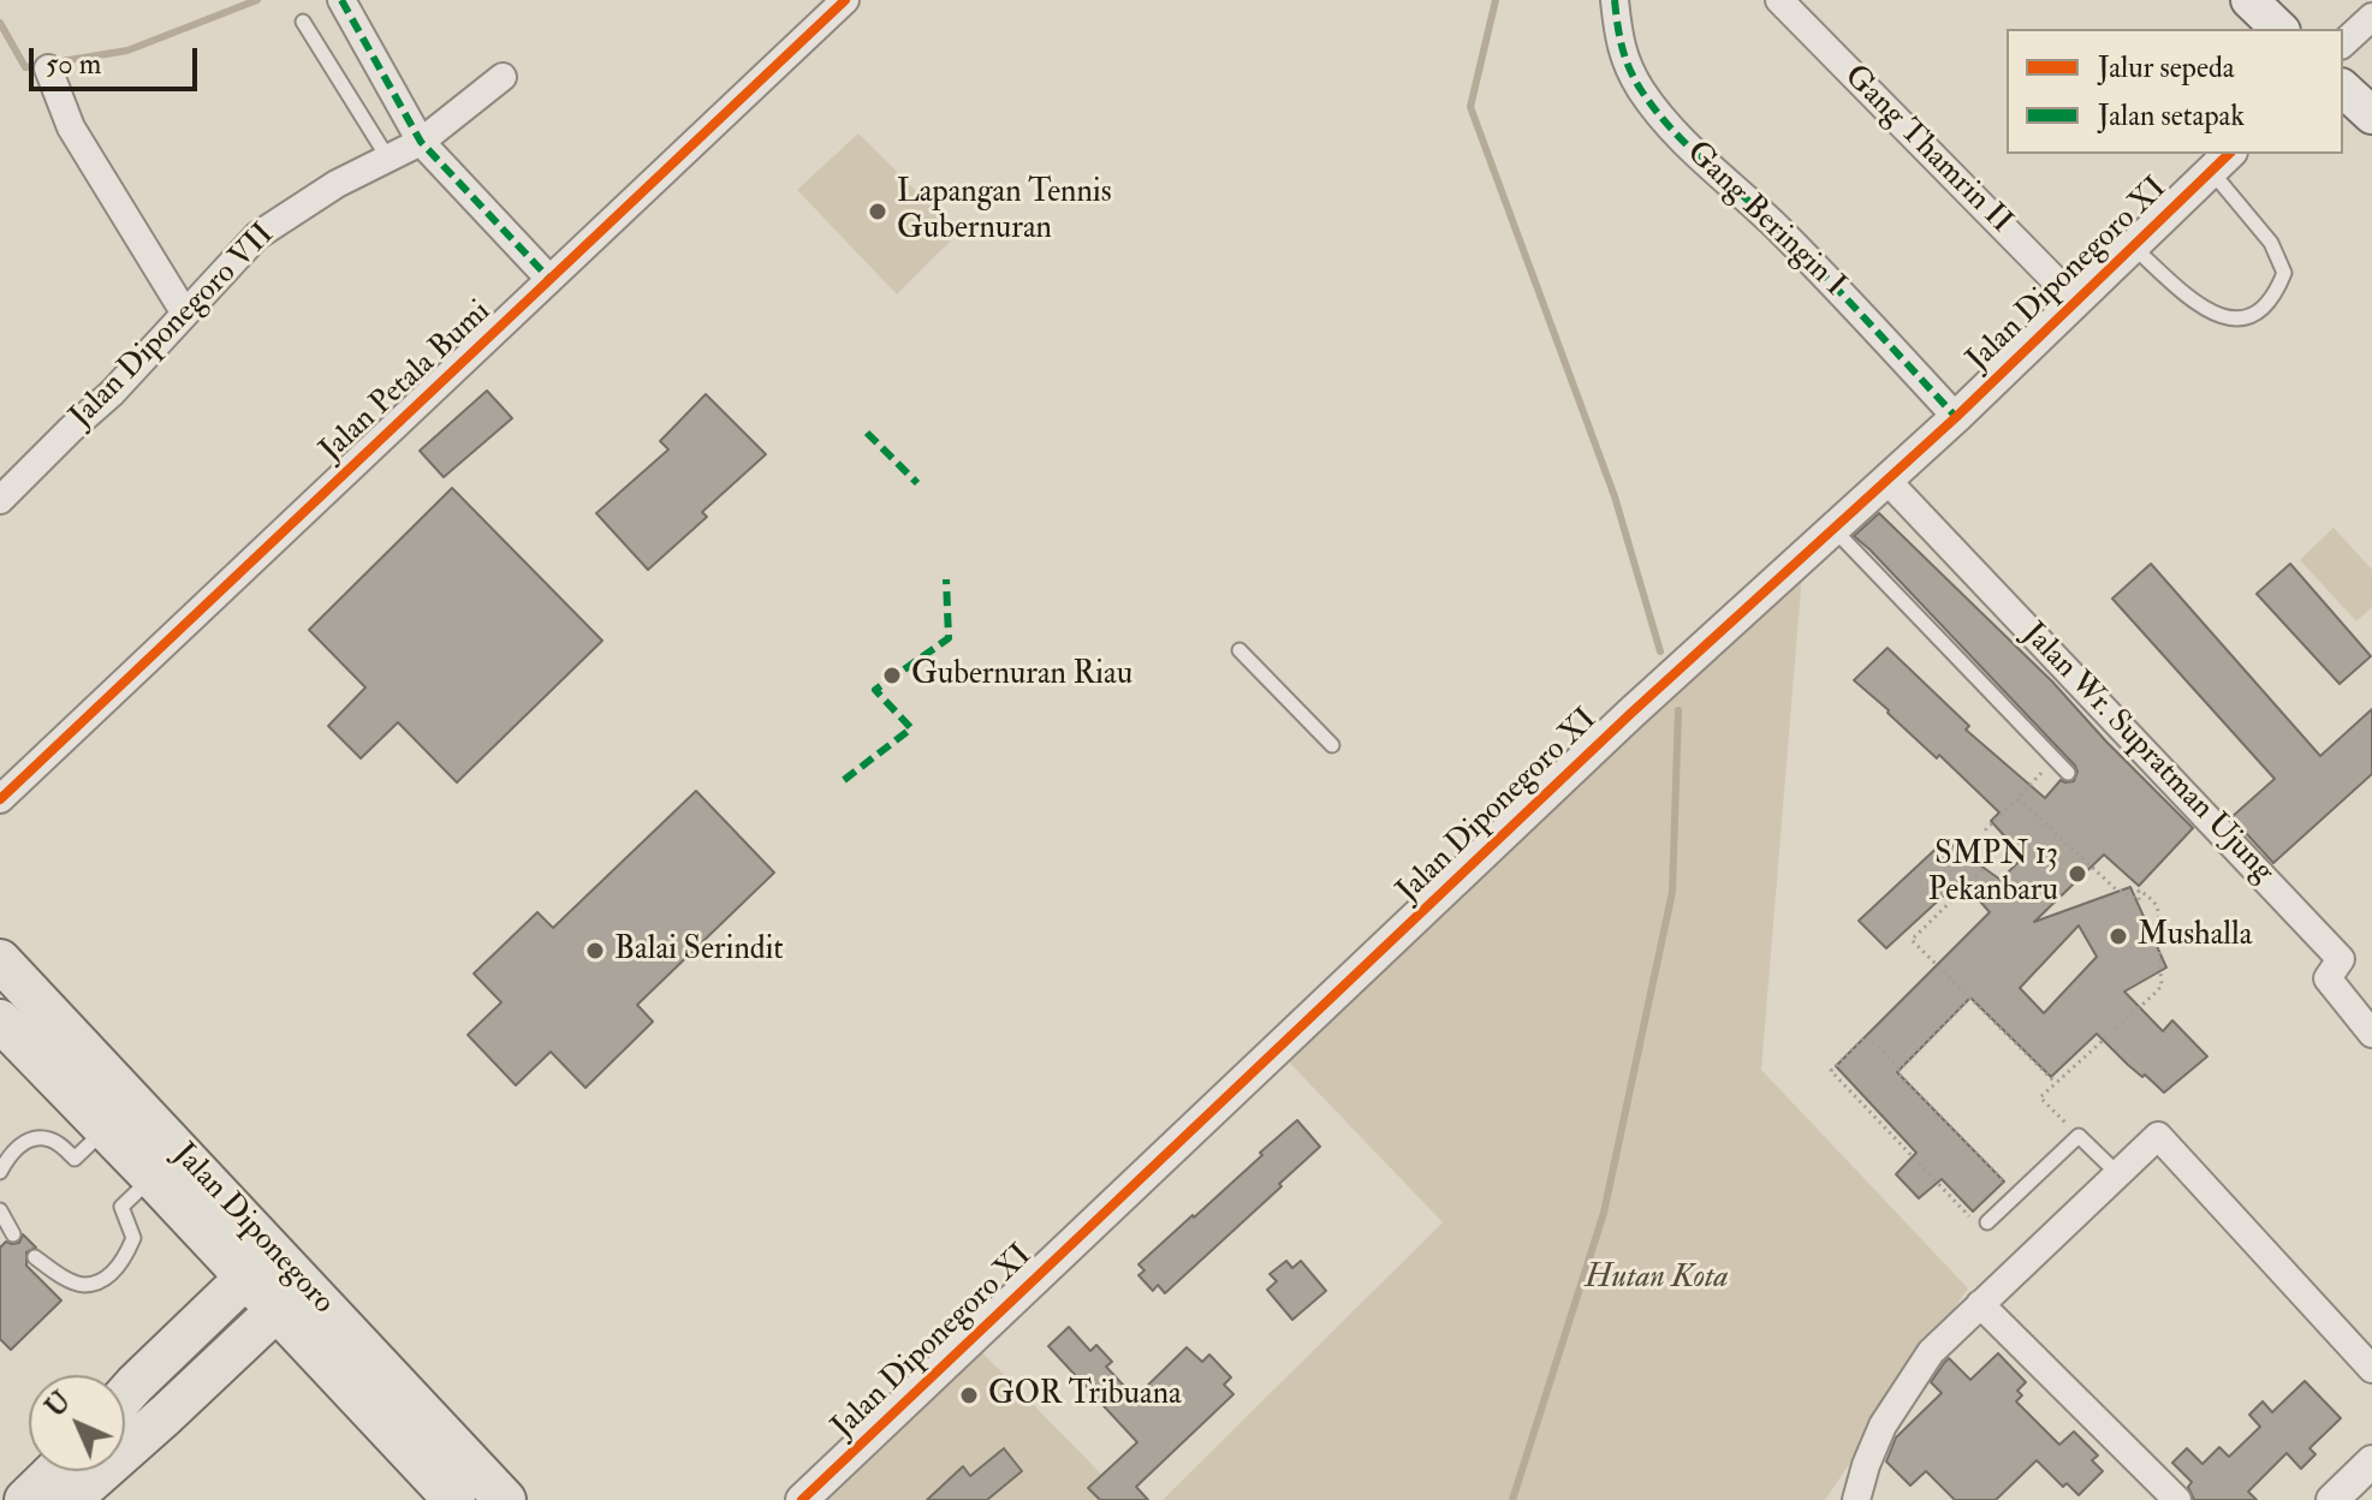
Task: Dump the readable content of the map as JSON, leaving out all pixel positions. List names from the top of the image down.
{
  "streets": {
    "main road": ["Jalan Diponegoro"],
    "street": [
      "Gang Thamrin II",
      "Gang Beringin I",
      "Jalan Diponegoro XI",
      "Jalan Diponegoro VII",
      "Jalan Petala Bumi",
      "Jalan Wr. Supratman Ujung"
    ]
  },
  "crossings": [
    ["Gang Thamrin II", "Jalan Diponegoro XI"],
    ["Gang Beringin I", "Jalan Diponegoro XI"],
    ["Jalan Diponegoro XI", "Jalan Wr. Supratman Ujung"]
  ],
  "parks": ["Hutan Kota"],
  "places": [
    "Lapangan Tennis Gubernuran",
    "Gubernuran Riau",
    "SMPN 13 Pekanbaru",
    "Mushalla",
    "Balai Serindit",
    "GOR Tribuana"
  ],
  "legend": ["Jalur sepeda", "Jalan setapak"],
  "scale_bar": "50 m",
  "north": "top left"
}
